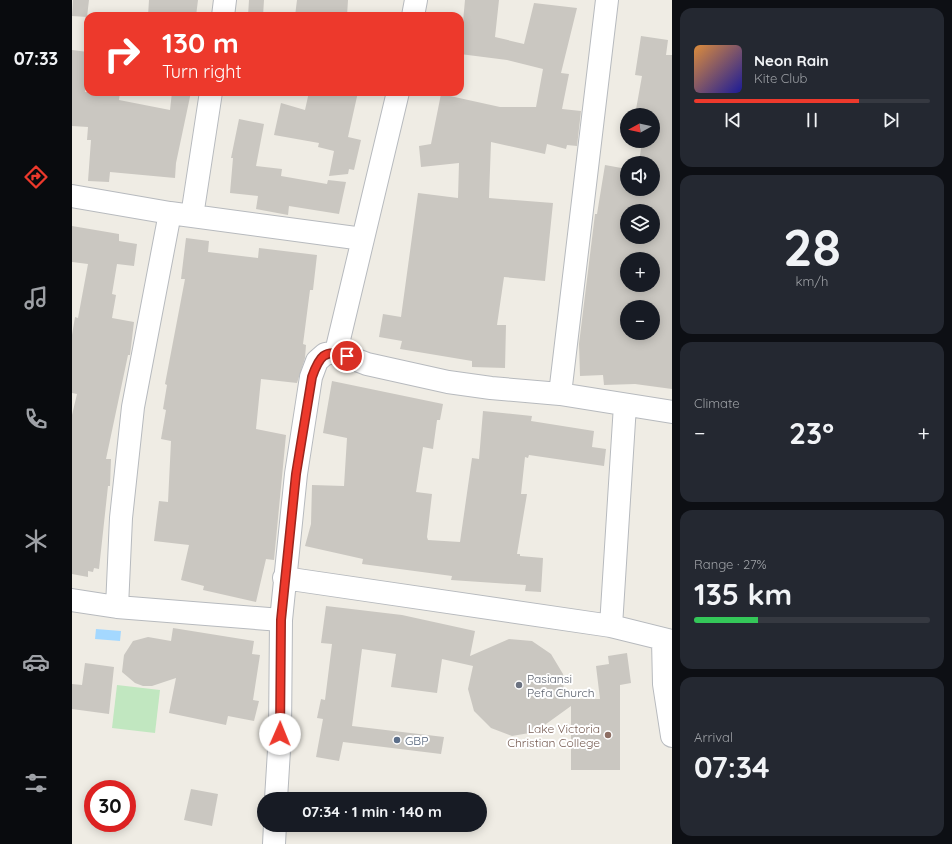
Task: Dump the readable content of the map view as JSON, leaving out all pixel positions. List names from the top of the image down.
{
  "places": ["Pasiansi Pefa Church", "Lake Victoria Christian College", "GBP"],
  "north": "left",
  "page": {
    "tabs": "07:33",
    "turn": ["130 m", "Turn right"],
    "song": ["Neon Rain", "Kite Club"],
    "map_buttons": ["+", "−"],
    "tile": [
      ["28", "km/h"],
      "Climate",
      ["Range · 27%", "135 km"],
      ["Arrival", "07:34"]
    ],
    "heat": ["−", "23°", "+"],
    "limit": "30",
    "trip": "07:34 · 1 min · 140 m"
  }
}
